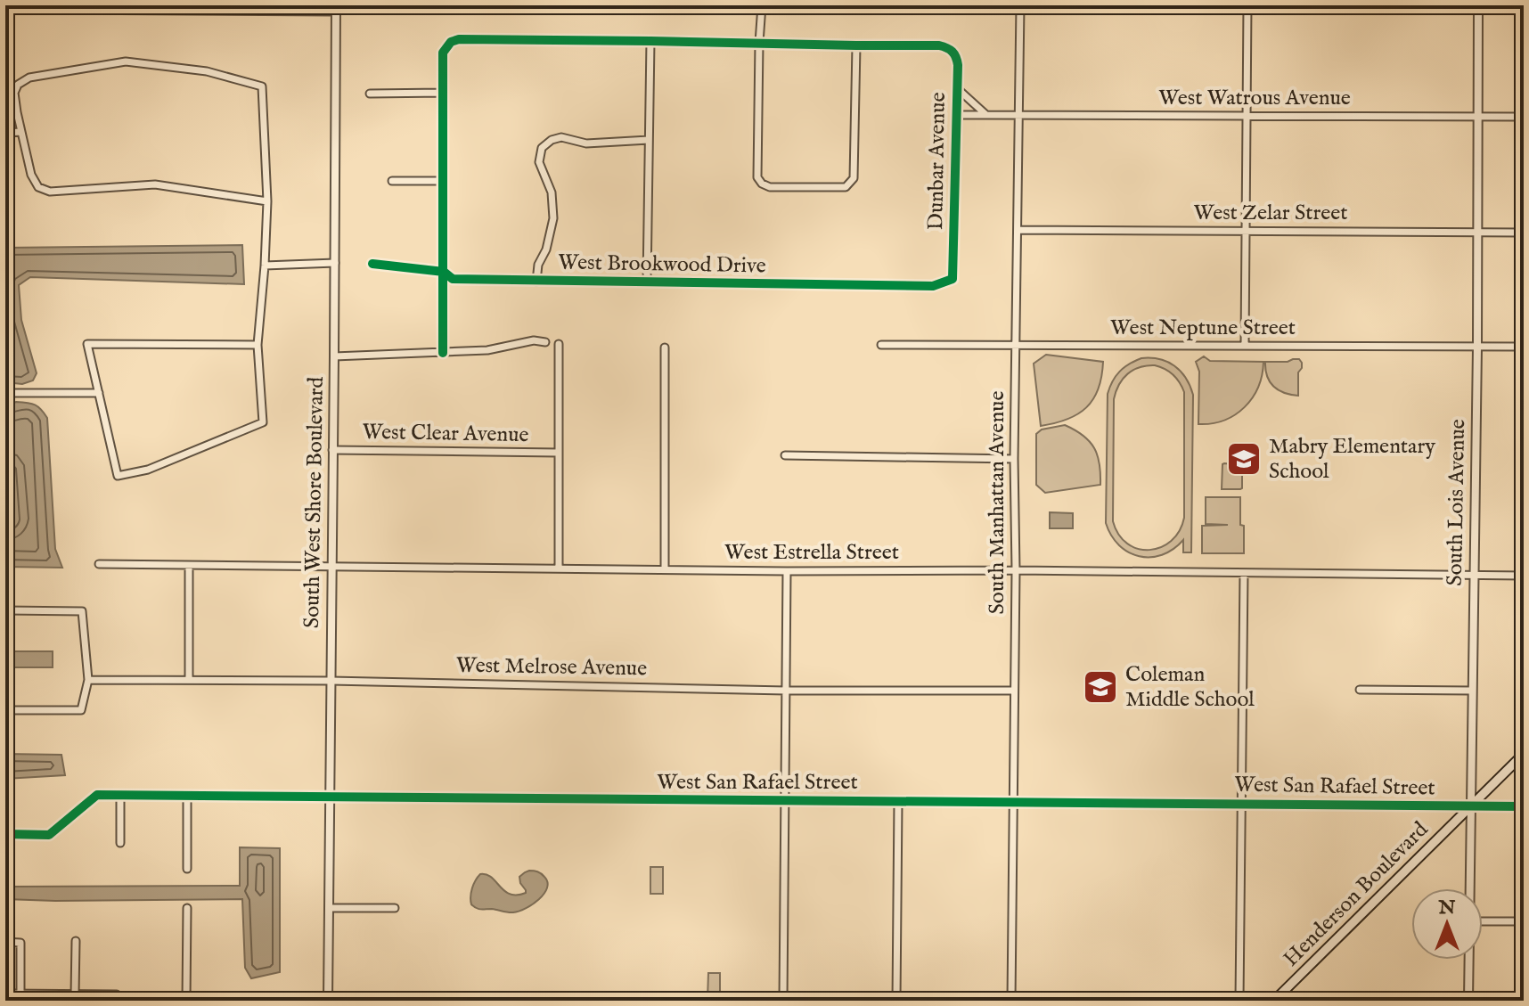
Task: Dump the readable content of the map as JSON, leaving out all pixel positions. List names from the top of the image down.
{
  "streets": {
    "main road": ["Henderson Boulevard"],
    "street": [
      "West Watrous Avenue",
      "Dunbar Avenue",
      "West Zelar Street",
      "West Brookwood Drive",
      "West Neptune Street",
      "West Clear Avenue",
      "South West Shore Boulevard",
      "South Manhattan Avenue",
      "South Lois Avenue",
      "West Estrella Street",
      "West Melrose Avenue",
      "West San Rafael Street"
    ]
  },
  "crossings": [
    ["West Watrous Avenue", "Dunbar Avenue"],
    ["West Watrous Avenue", "South Manhattan Avenue"],
    ["West Watrous Avenue", "South Lois Avenue"],
    ["Dunbar Avenue", "West Brookwood Drive"],
    ["West Zelar Street", "South Manhattan Avenue"],
    ["West Zelar Street", "South Lois Avenue"],
    ["West Neptune Street", "South Manhattan Avenue"],
    ["West Neptune Street", "South Lois Avenue"],
    ["West Clear Avenue", "South West Shore Boulevard"],
    ["South West Shore Boulevard", "West Estrella Street"],
    ["South West Shore Boulevard", "West Melrose Avenue"],
    ["South West Shore Boulevard", "West San Rafael Street"],
    ["South Manhattan Avenue", "West Estrella Street"],
    ["South Manhattan Avenue", "West Melrose Avenue"],
    ["South Manhattan Avenue", "West San Rafael Street"],
    ["South Lois Avenue", "West Estrella Street"],
    ["South Lois Avenue", "West San Rafael Street"],
    ["South Lois Avenue", "Henderson Boulevard"],
    ["West San Rafael Street", "Henderson Boulevard"]
  ],
  "places": {
    "school or university": ["Mabry Elementary School", "Coleman Middle School"]
  },
  "north": "top"
}
